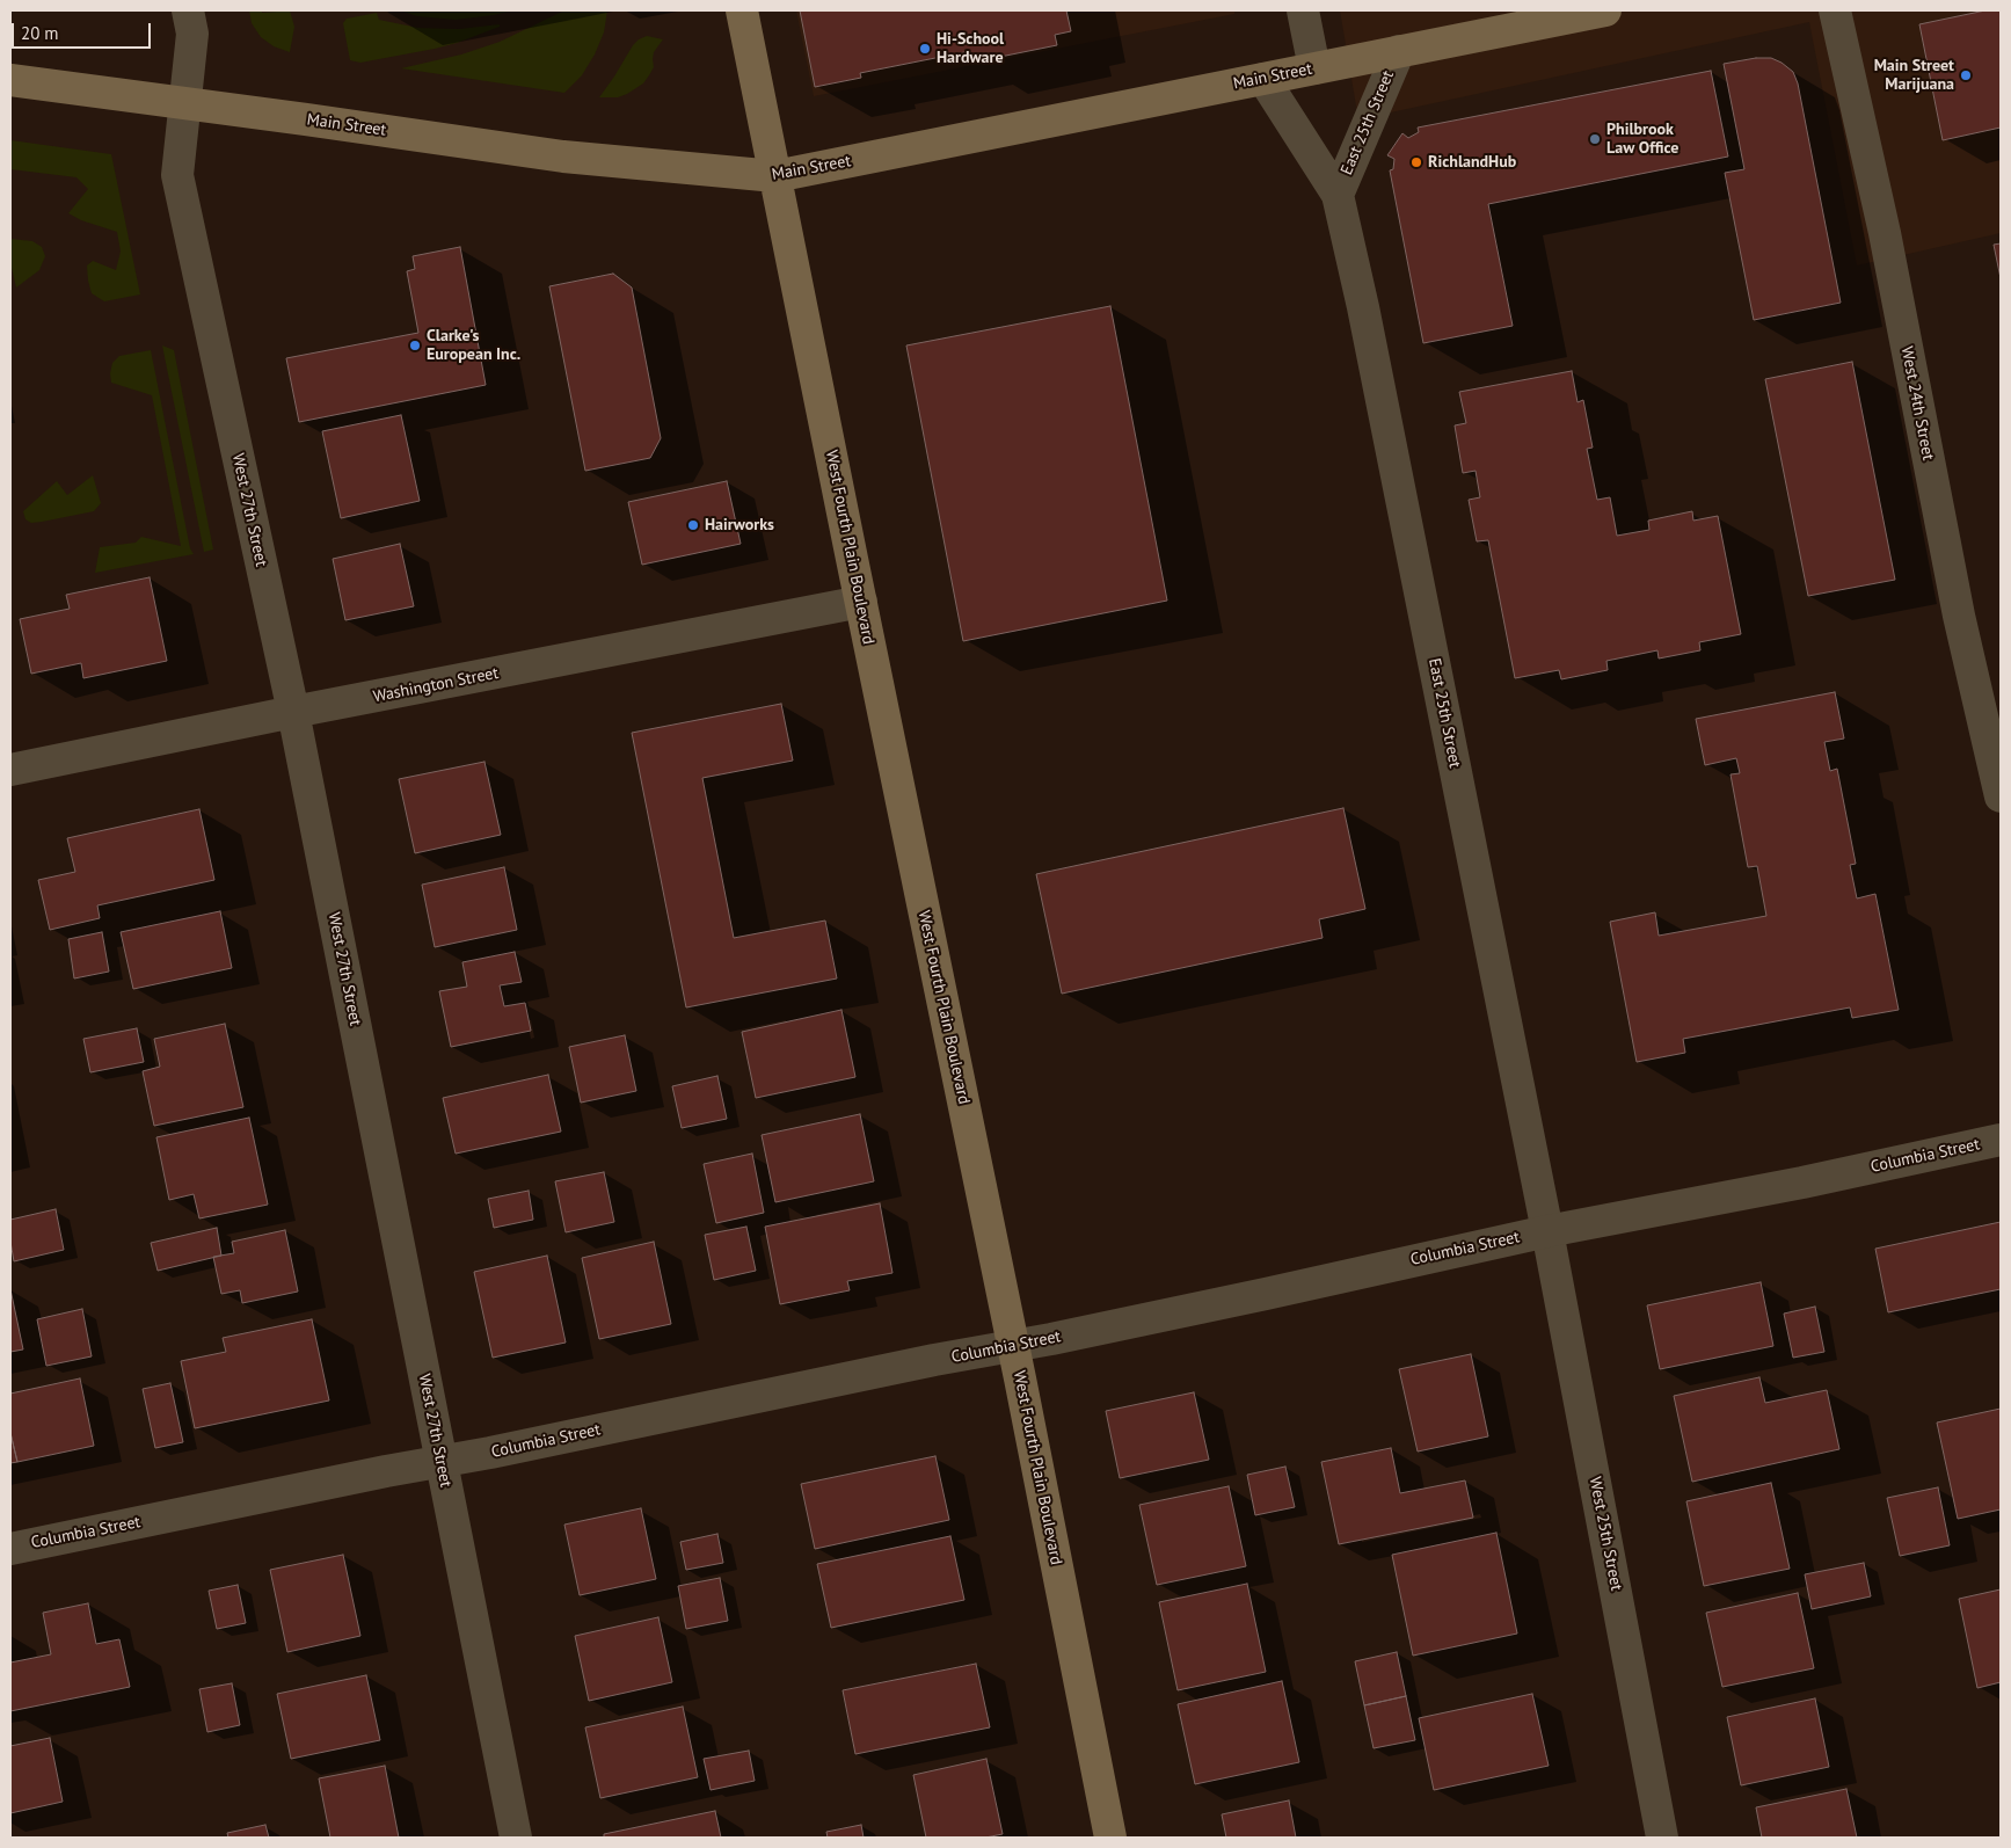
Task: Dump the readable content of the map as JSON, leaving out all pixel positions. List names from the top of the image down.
{
  "streets": {
    "main road": ["Main Street", "West Fourth Plain Boulevard"],
    "street": [
      "East 25th Street",
      "West 24th Street",
      "West 27th Street",
      "Washington Street",
      "Columbia Street",
      "West 25th Street"
    ]
  },
  "crossings": [
    ["Main Street", "East 25th Street"],
    ["Main Street", "West 27th Street"],
    ["Main Street", "West Fourth Plain Boulevard"],
    ["East 25th Street", "Columbia Street"],
    ["East 25th Street", "West 25th Street"],
    ["West 27th Street", "Washington Street"],
    ["West 27th Street", "Columbia Street"],
    ["West Fourth Plain Boulevard", "Washington Street"],
    ["West Fourth Plain Boulevard", "Columbia Street"],
    ["Columbia Street", "West 25th Street"]
  ],
  "places": [
    "Hi-School Hardware",
    "Main Street Marijuana",
    "Philbrook Law Office",
    "RichlandHub",
    "Clarke's European Inc.",
    "Hairworks"
  ],
  "scale_bar": "20 m"
}
